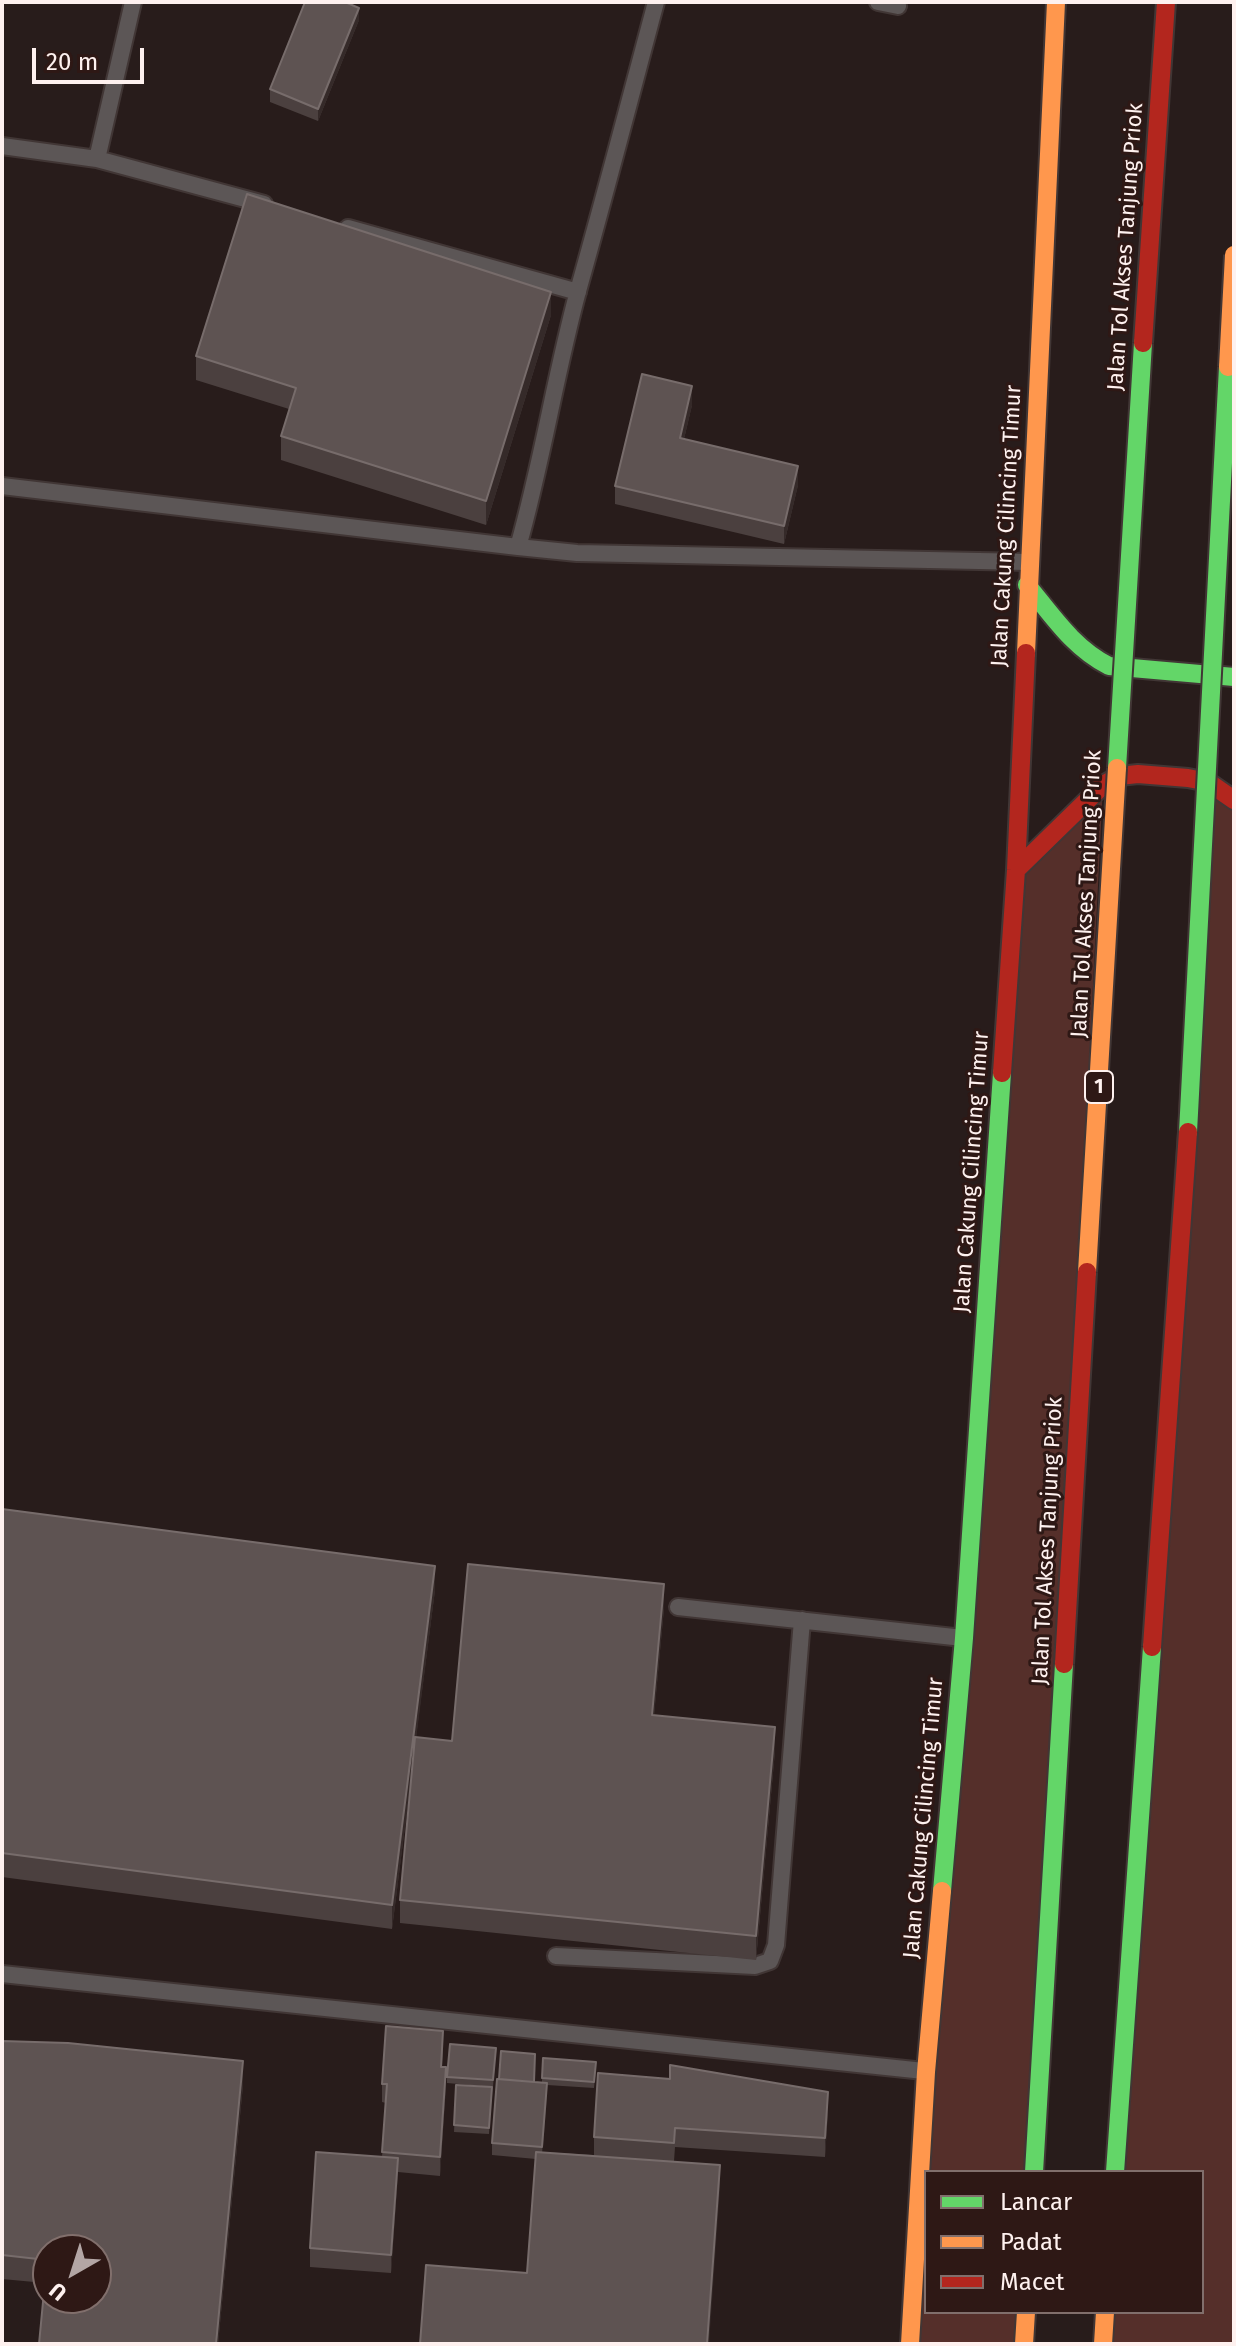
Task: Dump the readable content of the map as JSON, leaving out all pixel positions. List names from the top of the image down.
{
  "streets": {
    "highway": ["Jalan Tol Akses Tanjung Priok", "Jalan Cakung Cilincing Timur", "1"]
  },
  "legend": ["Lancar", "Padat", "Macet"],
  "scale_bar": "20 m",
  "north": "bottom left"
}
